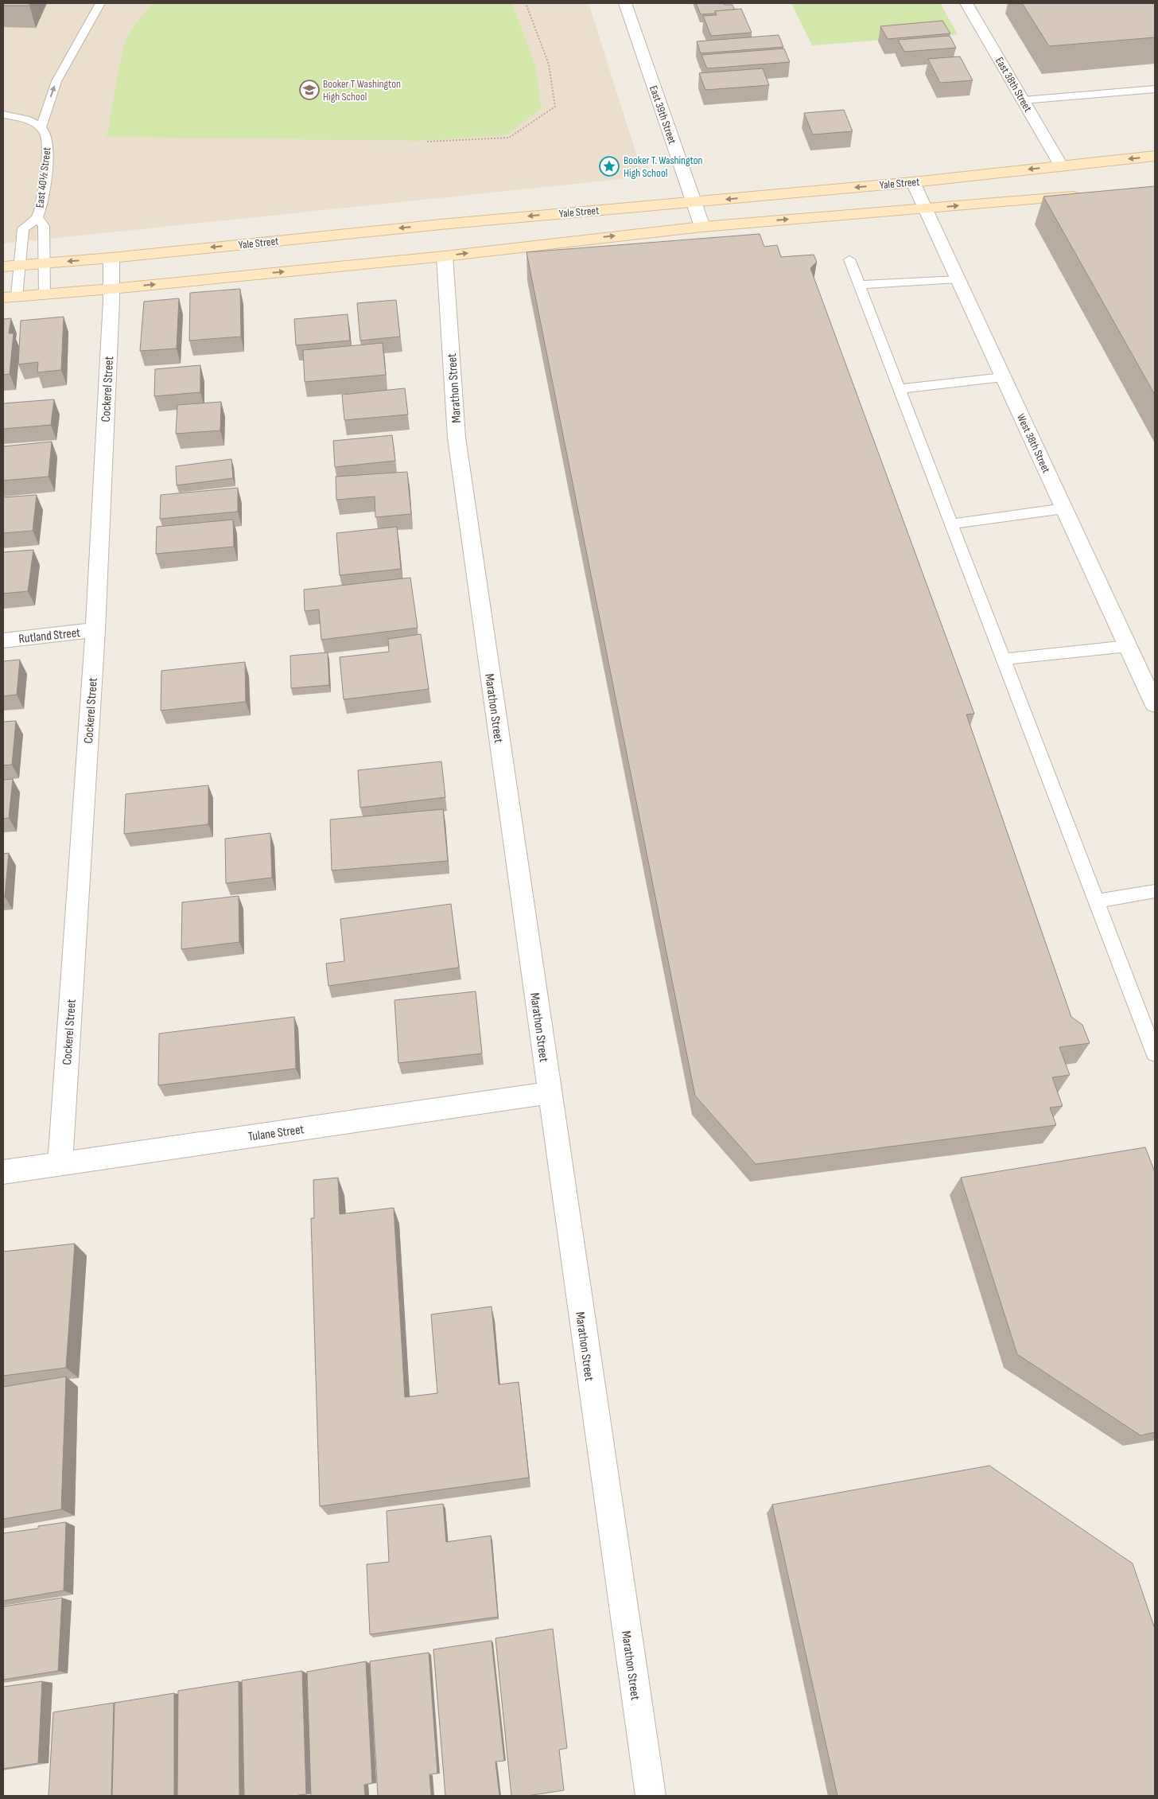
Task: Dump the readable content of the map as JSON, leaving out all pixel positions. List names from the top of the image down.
{
  "streets": {
    "main road": ["Yale Street"],
    "street": [
      "East 38th Street",
      "East 39th Street",
      "Marathon Street",
      "Cockerel Street",
      "West 38th Street",
      "Rutland Street",
      "Tulane Street"
    ],
    "lane": ["East 40½ Street"]
  },
  "crossings": [
    ["East 38th Street", "Yale Street"],
    ["East 39th Street", "Yale Street"],
    ["East 40½ Street", "Yale Street"],
    ["Yale Street", "Cockerel Street"],
    ["Yale Street", "West 38th Street"],
    ["Marathon Street", "Tulane Street"],
    ["Cockerel Street", "Rutland Street"],
    ["Cockerel Street", "Tulane Street"]
  ],
  "places": {
    "school or university": ["Booker T Washington High School"],
    "place": ["Booker T. Washington High School"]
  }
}
